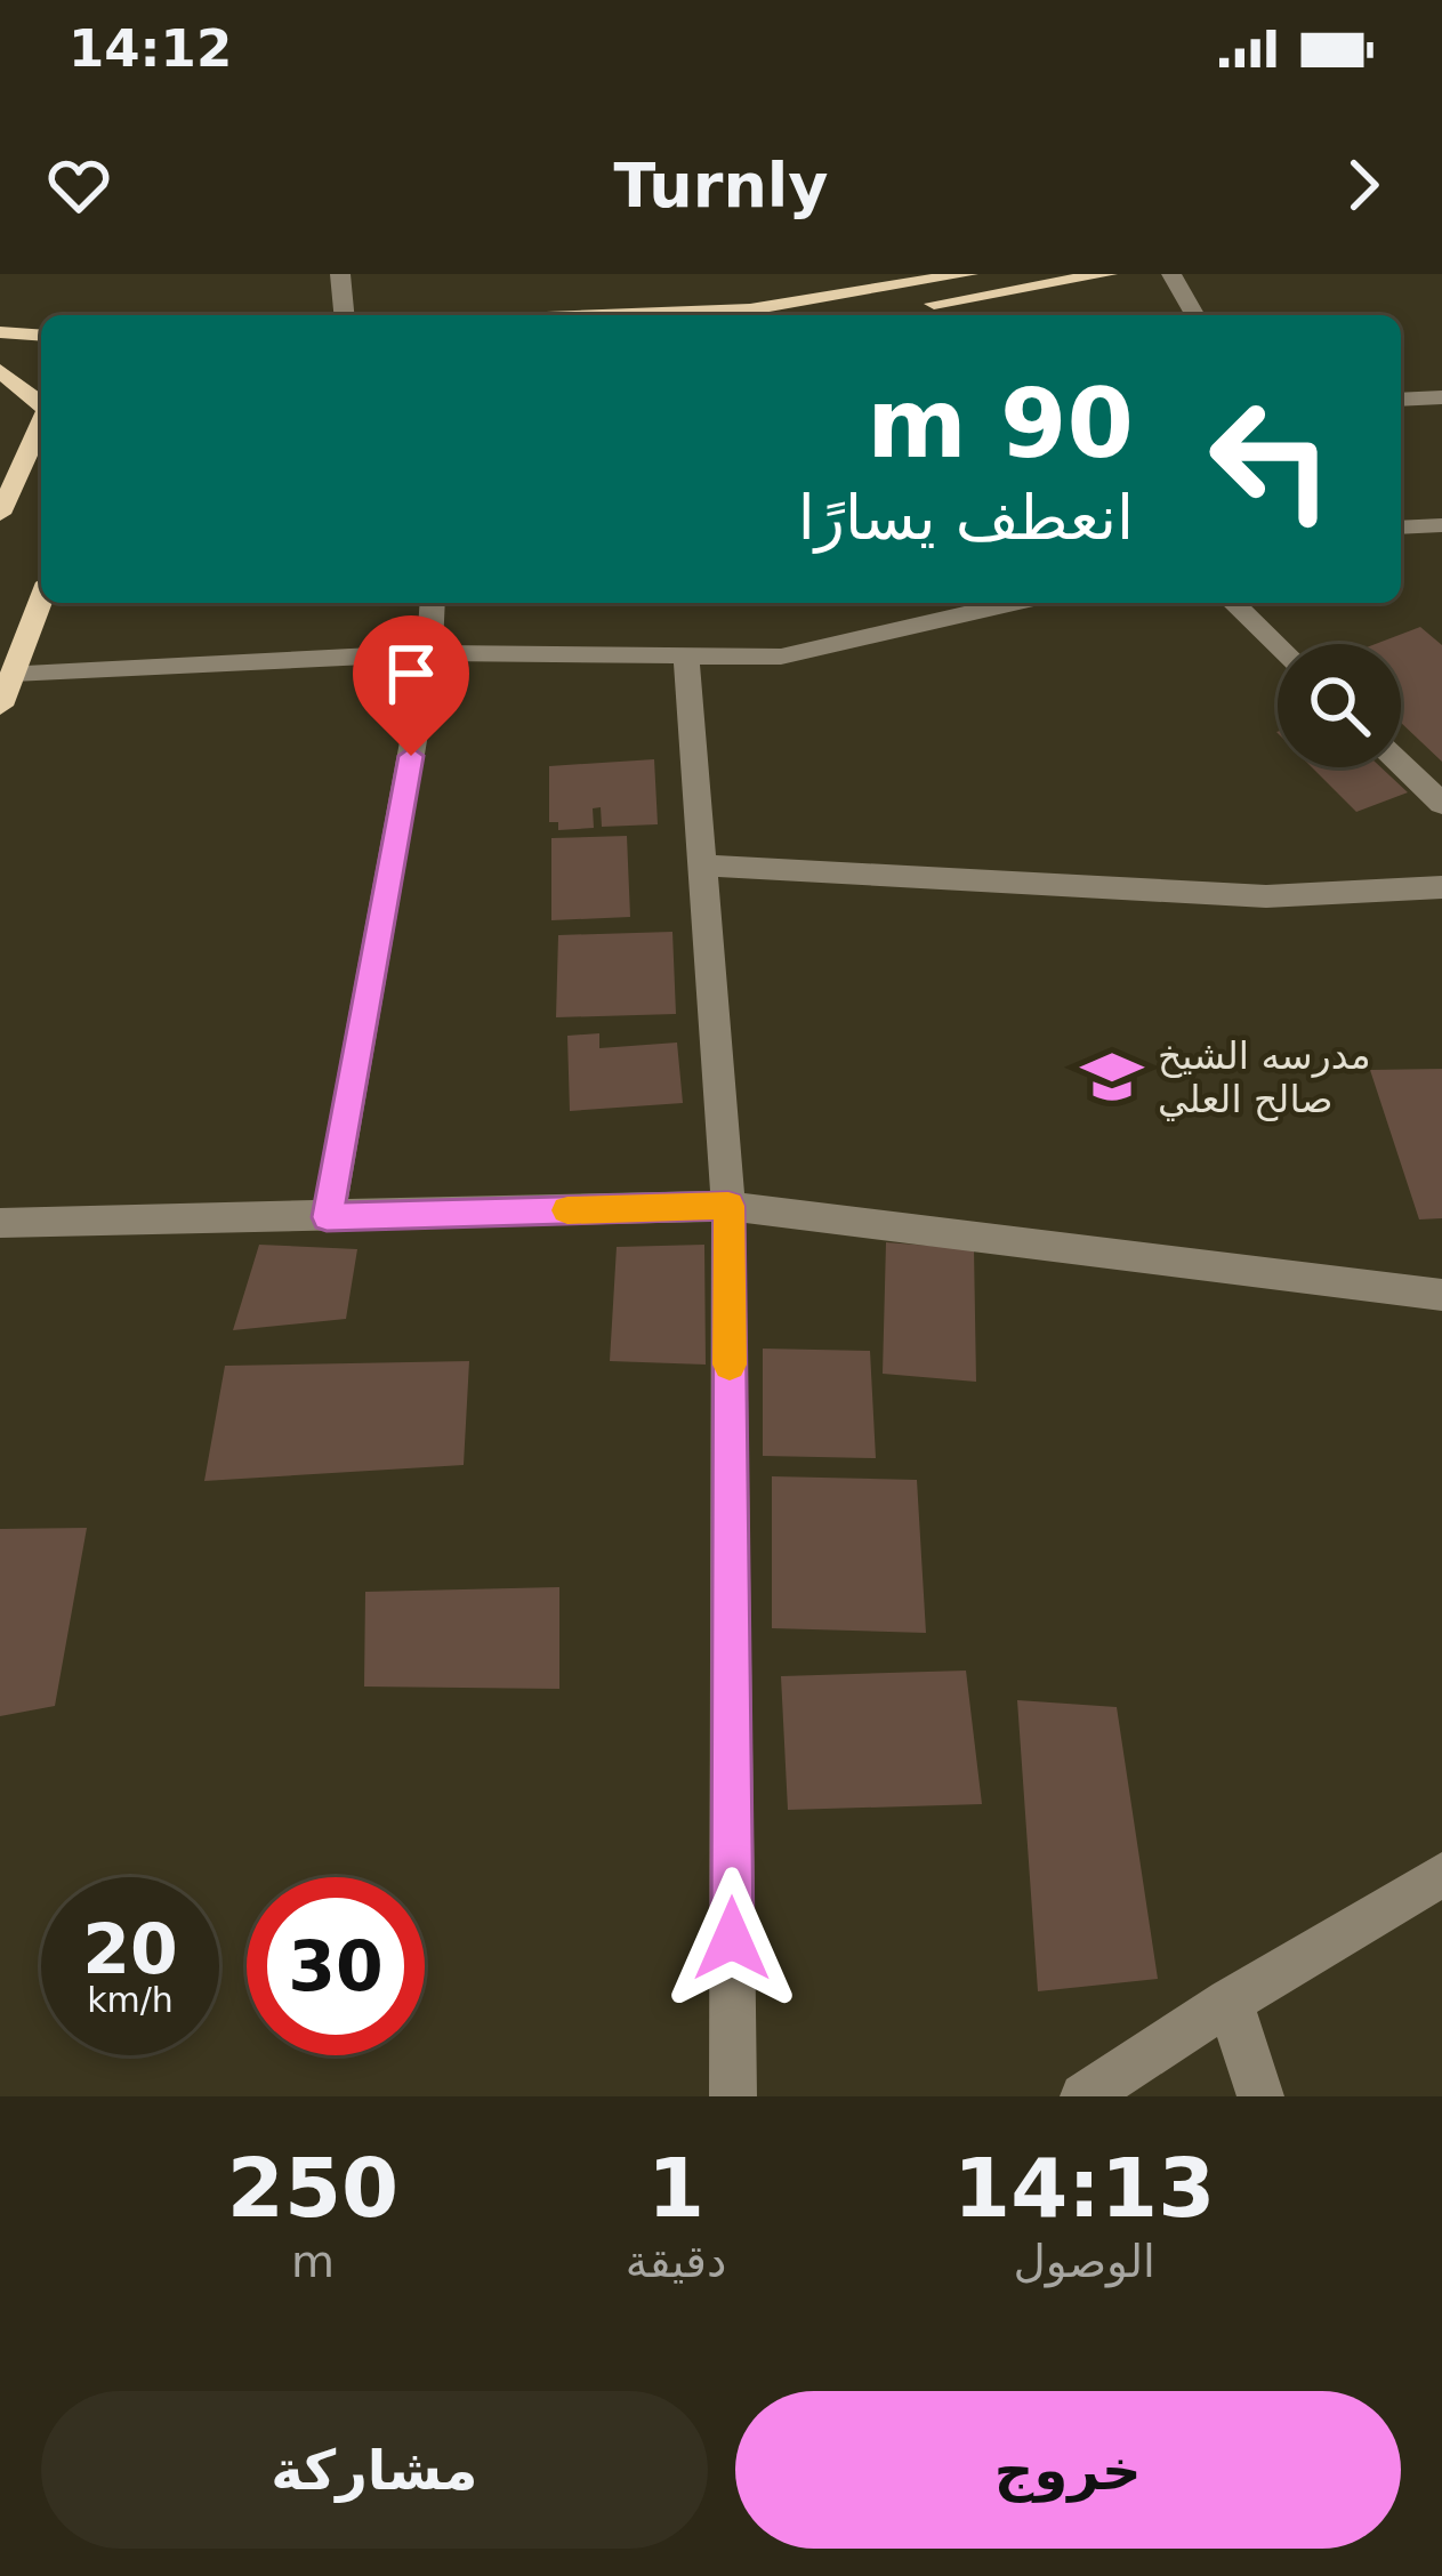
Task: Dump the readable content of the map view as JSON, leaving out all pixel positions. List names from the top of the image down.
{
  "places": {
    "school or university": ["مدرسه الشيخ صالح العلي"]
  },
  "page": {
    "status": "14:12",
    "header": "Turnly",
    "turn": ["90 m", "انعطف يسارًا"],
    "speed": "20 km/h",
    "limit": "30",
    "eta": [
      "14:13",
      "الوصول",
      "1",
      "دقيقة",
      "250",
      "m"
    ],
    "buttons": ["خروج", "مشاركة"]
  }
}
